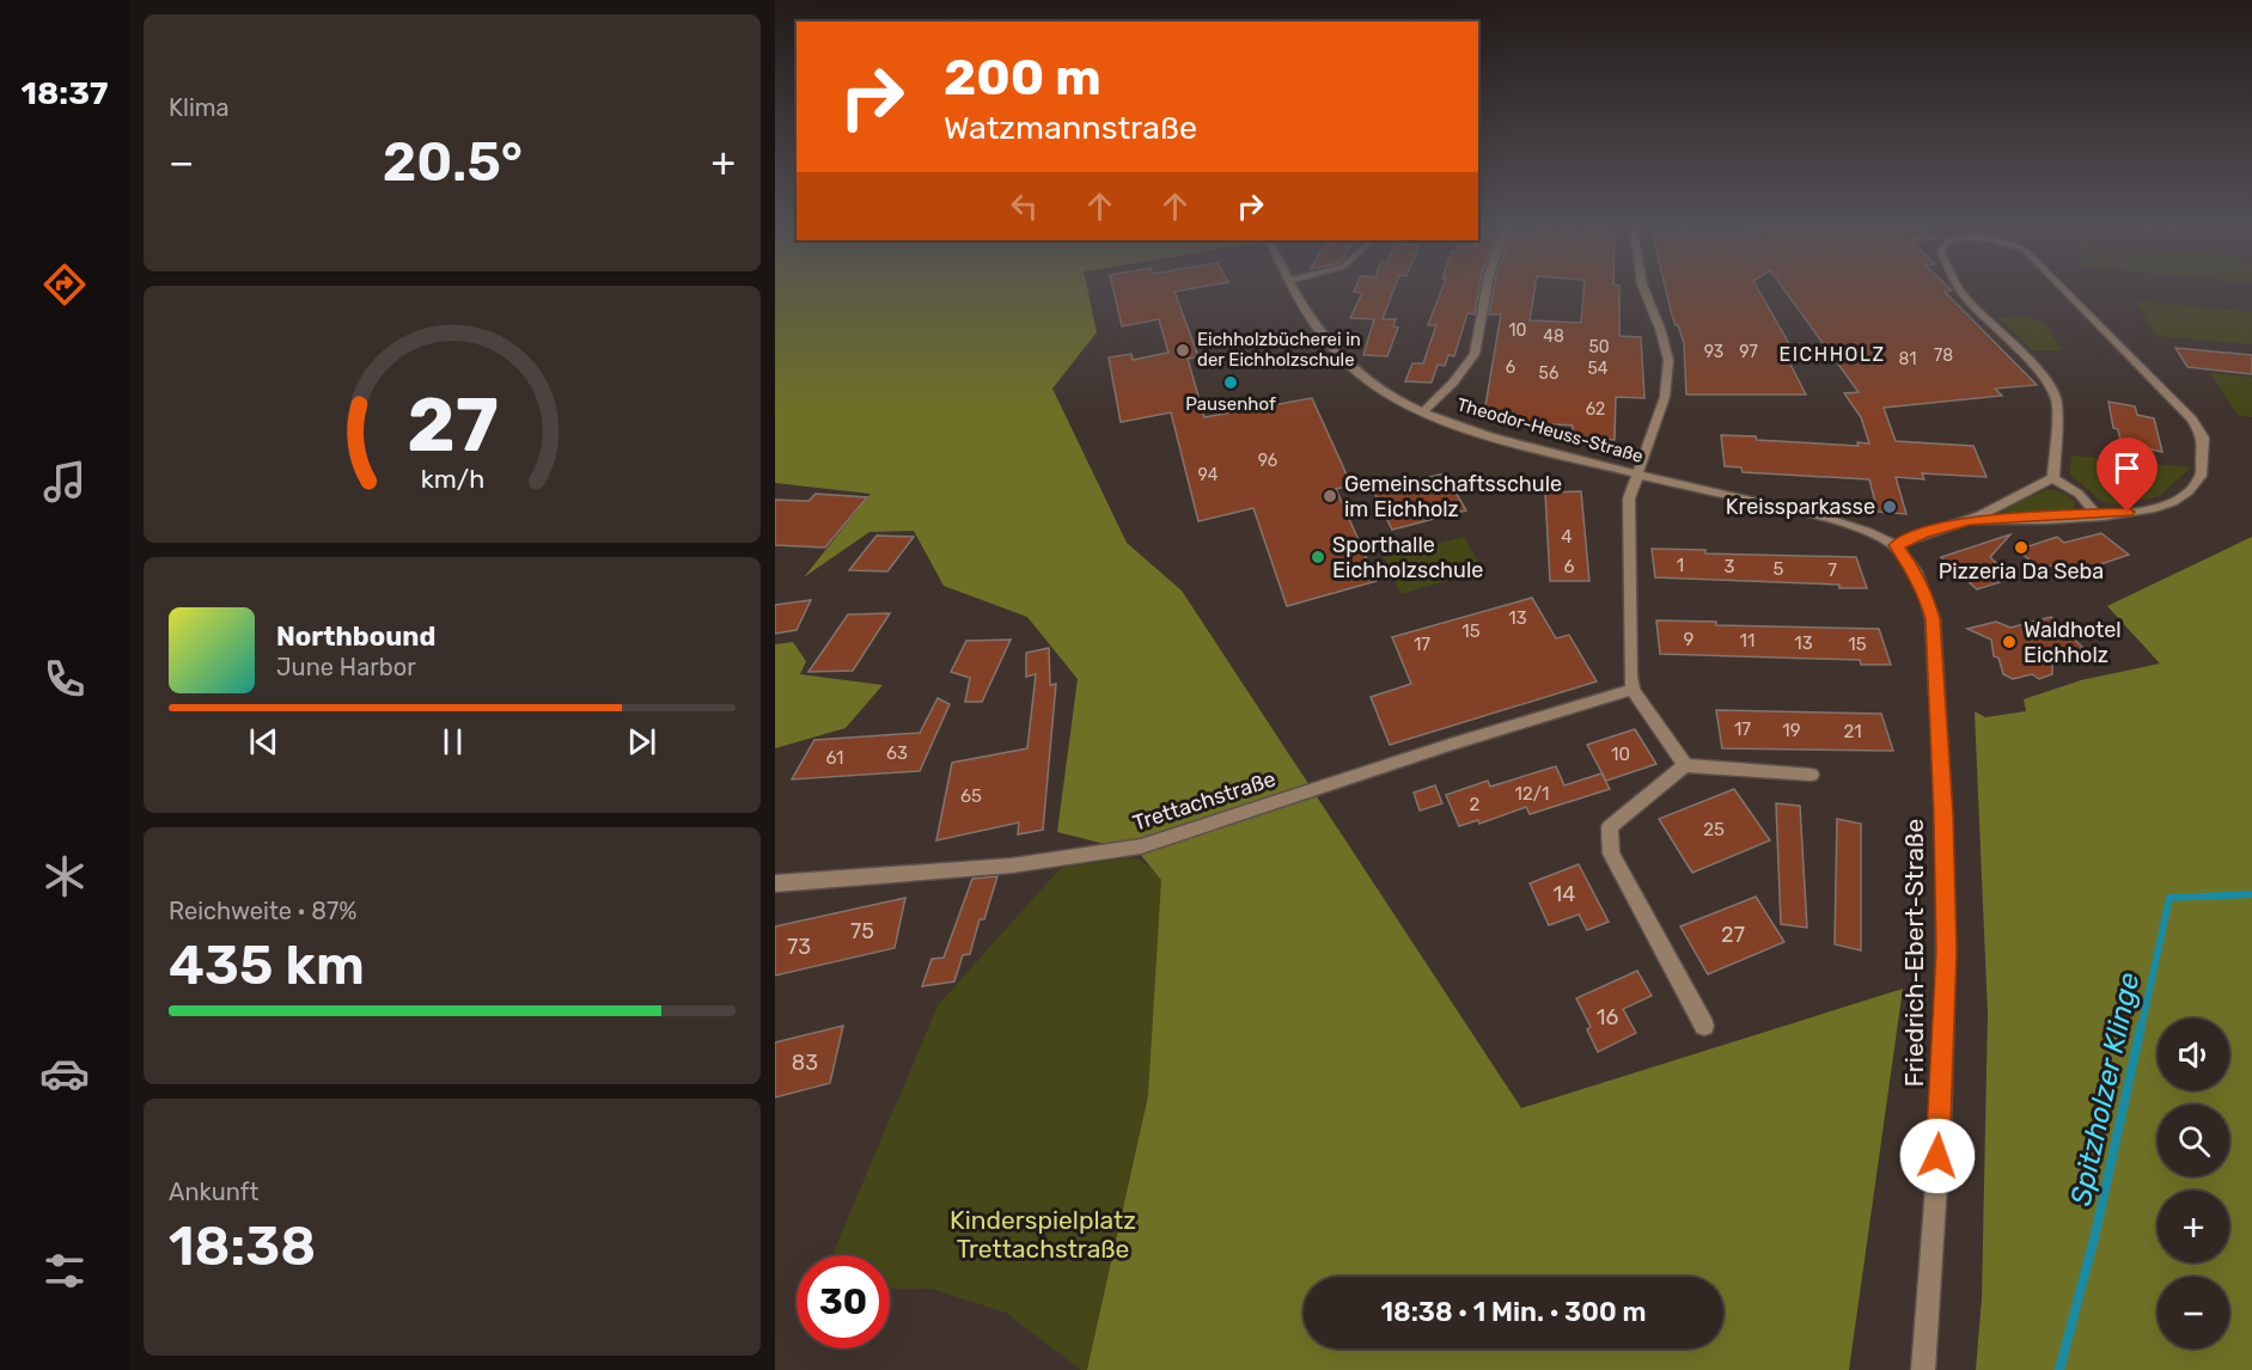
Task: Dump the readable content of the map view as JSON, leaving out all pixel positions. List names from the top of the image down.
{
  "streets": {
    "street": ["Theodor-Heuss-Straße", "Trettachstraße", "Friedrich-Ebert-Straße"]
  },
  "crossings": [
    ["Theodor-Heuss-Straße", "Friedrich-Ebert-Straße"]
  ],
  "districts": ["EICHHOLZ"],
  "water": ["Spitzholzer Klinge"],
  "parks": ["Kinderspielplatz Trettachstraße"],
  "places": [
    "Eichholzbücherei in der Eichholzschule",
    "Pausenhof",
    "Gemeinschaftsschule im Eichholz",
    "Kreissparkasse",
    "Pizzeria Da Seba",
    "Sporthalle Eichholzschule",
    "Waldhotel Eichholz"
  ],
  "house_numbers": [
    "10",
    "48",
    "50",
    "93",
    "97",
    "78",
    "81",
    "6",
    "54",
    "56",
    "62",
    "96",
    "94",
    "4",
    "1",
    "6",
    "3",
    "5",
    "7",
    "13",
    "15",
    "9",
    "11",
    "13",
    "17",
    "15",
    "17",
    "19",
    "21",
    "63",
    "10",
    "61",
    "12/1",
    "65",
    "2",
    "25",
    "14",
    "75",
    "27",
    "73",
    "16",
    "83"
  ],
  "page": {
    "tabs": "18:37",
    "tile": [
      "Klima",
      ["Reichweite · 87%", "435 km"],
      ["Ankunft", "18:38"]
    ],
    "turn": ["200 m", "Watzmannstraße"],
    "heat": ["−", "20.5°", "+"],
    "song": ["Northbound", "June Harbor"],
    "map_buttons": ["+", "−"],
    "limit": "30",
    "trip": "18:38 · 1 Min. · 300 m",
    "gauge": ["27", "km/h"]
  }
}
